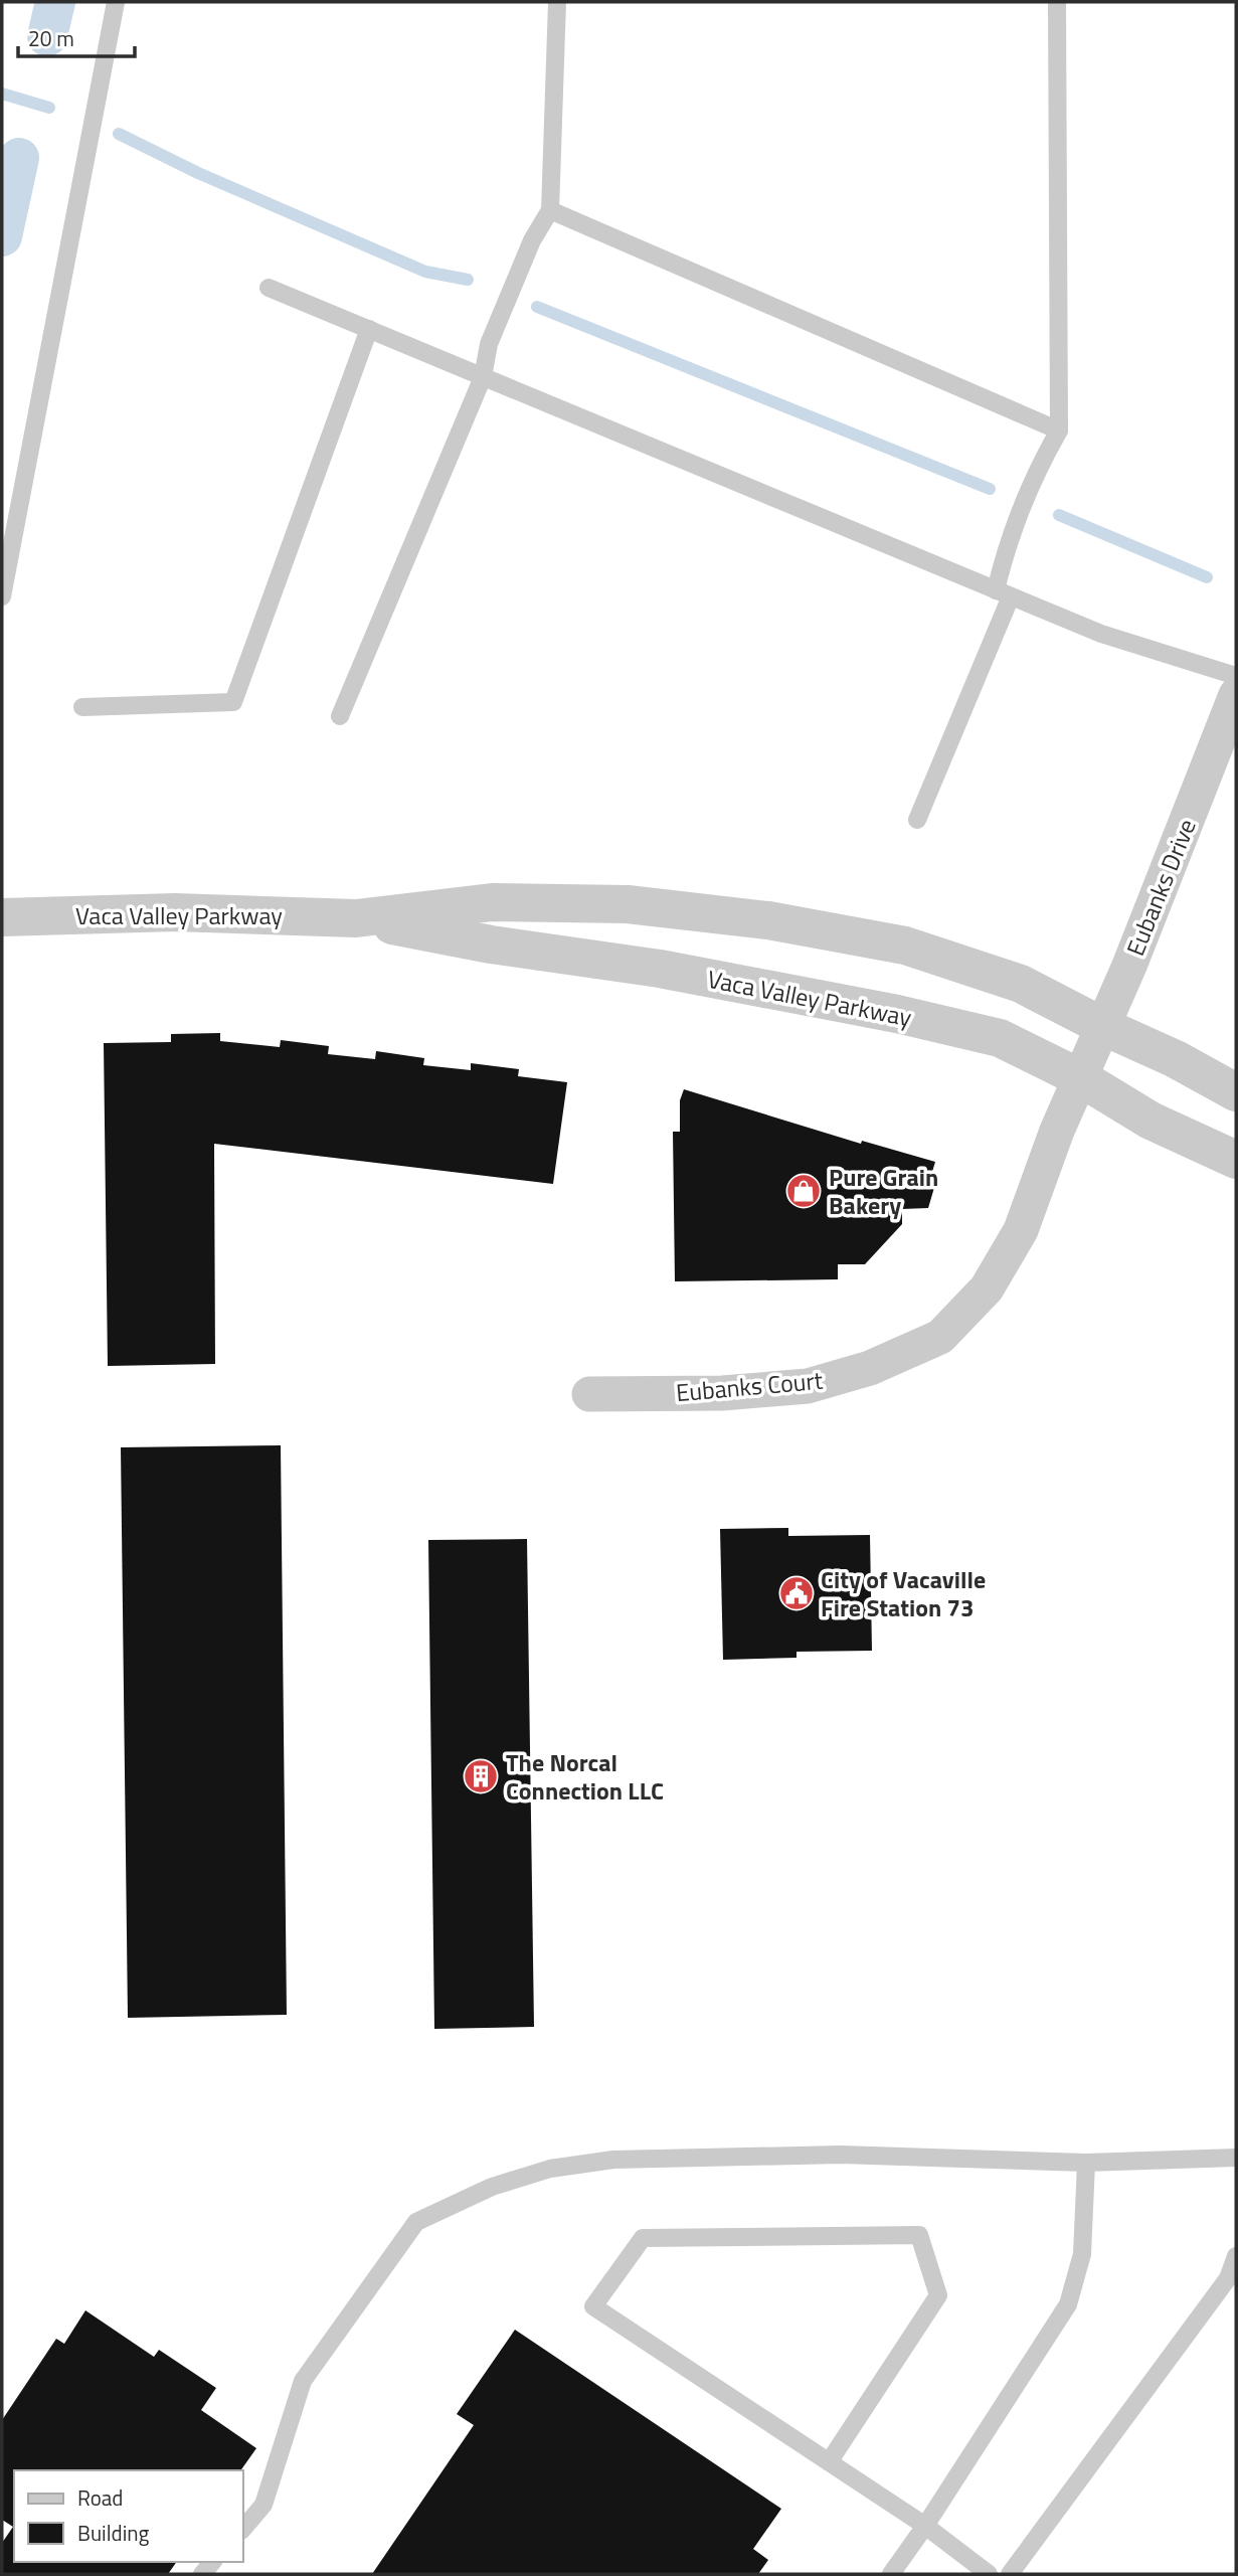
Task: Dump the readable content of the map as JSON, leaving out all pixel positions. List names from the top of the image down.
{
  "streets": {
    "street": ["Eubanks Drive", "Vaca Valley Parkway", "Eubanks Court"]
  },
  "crossings": [
    ["Eubanks Drive", "Vaca Valley Parkway"],
    ["Eubanks Drive", "Eubanks Court"],
    ["Vaca Valley Parkway", "Eubanks Court"]
  ],
  "places": {
    "shop": ["Pure Grain Bakery"],
    "public building": ["City of Vacaville Fire Station 73"],
    "building": ["The Norcal Connection LLC"]
  },
  "legend": ["Road", "Building"],
  "scale_bar": "20 m"
}
